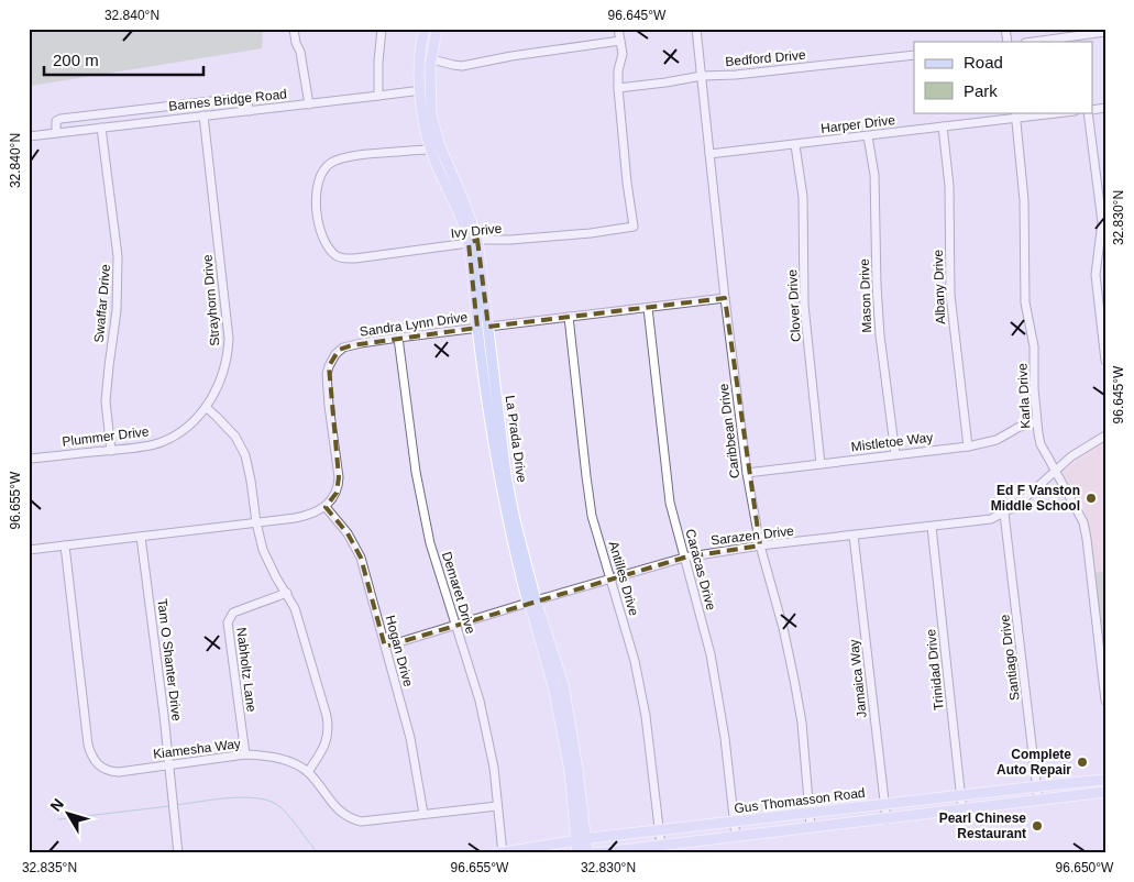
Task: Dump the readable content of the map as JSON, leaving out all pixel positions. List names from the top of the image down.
{
  "streets": {
    "main road": ["La Prada Drive", "Gus Thomasson Road"],
    "street": [
      "Bedford Drive",
      "Barnes Bridge Road",
      "Harper Drive",
      "Ivy Drive",
      "Albany Drive",
      "Mason Drive",
      "Strayhorn Drive",
      "Swaffar Drive",
      "Clover Drive",
      "Sandra Lynn Drive",
      "Karla Drive",
      "Caribbean Drive",
      "Plummer Drive",
      "Mistletoe Way",
      "Sarazen Drive",
      "Caracas Drive",
      "Antilles Drive",
      "Demaret Drive",
      "Hogan Drive",
      "Santiago Drive",
      "Tam O Shanter Drive",
      "Nabholtz Lane",
      "Trinidad Drive",
      "Jamaica Way",
      "Kiamesha Way"
    ]
  },
  "crossings": [
    ["Bedford Drive", "Ivy Drive"],
    ["Bedford Drive", "Caribbean Drive"],
    ["Barnes Bridge Road", "Strayhorn Drive"],
    ["Barnes Bridge Road", "Swaffar Drive"],
    ["Barnes Bridge Road", "La Prada Drive"],
    ["Harper Drive", "Albany Drive"],
    ["Harper Drive", "Mason Drive"],
    ["Harper Drive", "Clover Drive"],
    ["Harper Drive", "Karla Drive"],
    ["Harper Drive", "Caribbean Drive"],
    ["Ivy Drive", "La Prada Drive"],
    ["Albany Drive", "Mistletoe Way"],
    ["Mason Drive", "Mistletoe Way"],
    ["Strayhorn Drive", "Plummer Drive"],
    ["Swaffar Drive", "Plummer Drive"],
    ["Clover Drive", "Mistletoe Way"],
    ["Sandra Lynn Drive", "Caribbean Drive"],
    ["Sandra Lynn Drive", "La Prada Drive"],
    ["Sandra Lynn Drive", "Caracas Drive"],
    ["Sandra Lynn Drive", "Antilles Drive"],
    ["Sandra Lynn Drive", "Demaret Drive"],
    ["Sandra Lynn Drive", "Hogan Drive"],
    ["Karla Drive", "Mistletoe Way"],
    ["Karla Drive", "Sarazen Drive"],
    ["Caribbean Drive", "Mistletoe Way"],
    ["Caribbean Drive", "Sarazen Drive"],
    ["Caribbean Drive", "Gus Thomasson Road"],
    ["La Prada Drive", "Sarazen Drive"],
    ["La Prada Drive", "Gus Thomasson Road"],
    ["Sarazen Drive", "Caracas Drive"],
    ["Sarazen Drive", "Antilles Drive"],
    ["Sarazen Drive", "Demaret Drive"],
    ["Sarazen Drive", "Hogan Drive"],
    ["Sarazen Drive", "Santiago Drive"],
    ["Sarazen Drive", "Trinidad Drive"],
    ["Sarazen Drive", "Jamaica Way"],
    ["Caracas Drive", "Gus Thomasson Road"],
    ["Antilles Drive", "Gus Thomasson Road"],
    ["Demaret Drive", "Kiamesha Way"],
    ["Demaret Drive", "Gus Thomasson Road"],
    ["Hogan Drive", "Kiamesha Way"],
    ["Santiago Drive", "Gus Thomasson Road"],
    ["Tam O Shanter Drive", "Kiamesha Way"],
    ["Nabholtz Lane", "Kiamesha Way"],
    ["Trinidad Drive", "Gus Thomasson Road"],
    ["Jamaica Way", "Gus Thomasson Road"]
  ],
  "places": ["Ed F Vanston Middle School", "Complete Auto Repair", "Pearl Chinese Restaurant"],
  "legend": ["Road", "Park"],
  "scale_bar": "200 m",
  "north": "top left",
  "coordinates": [
    "32.840°N",
    "96.645°W",
    "32.830°N",
    "96.655°W",
    "32.835°N",
    "96.650°W"
  ]
}
